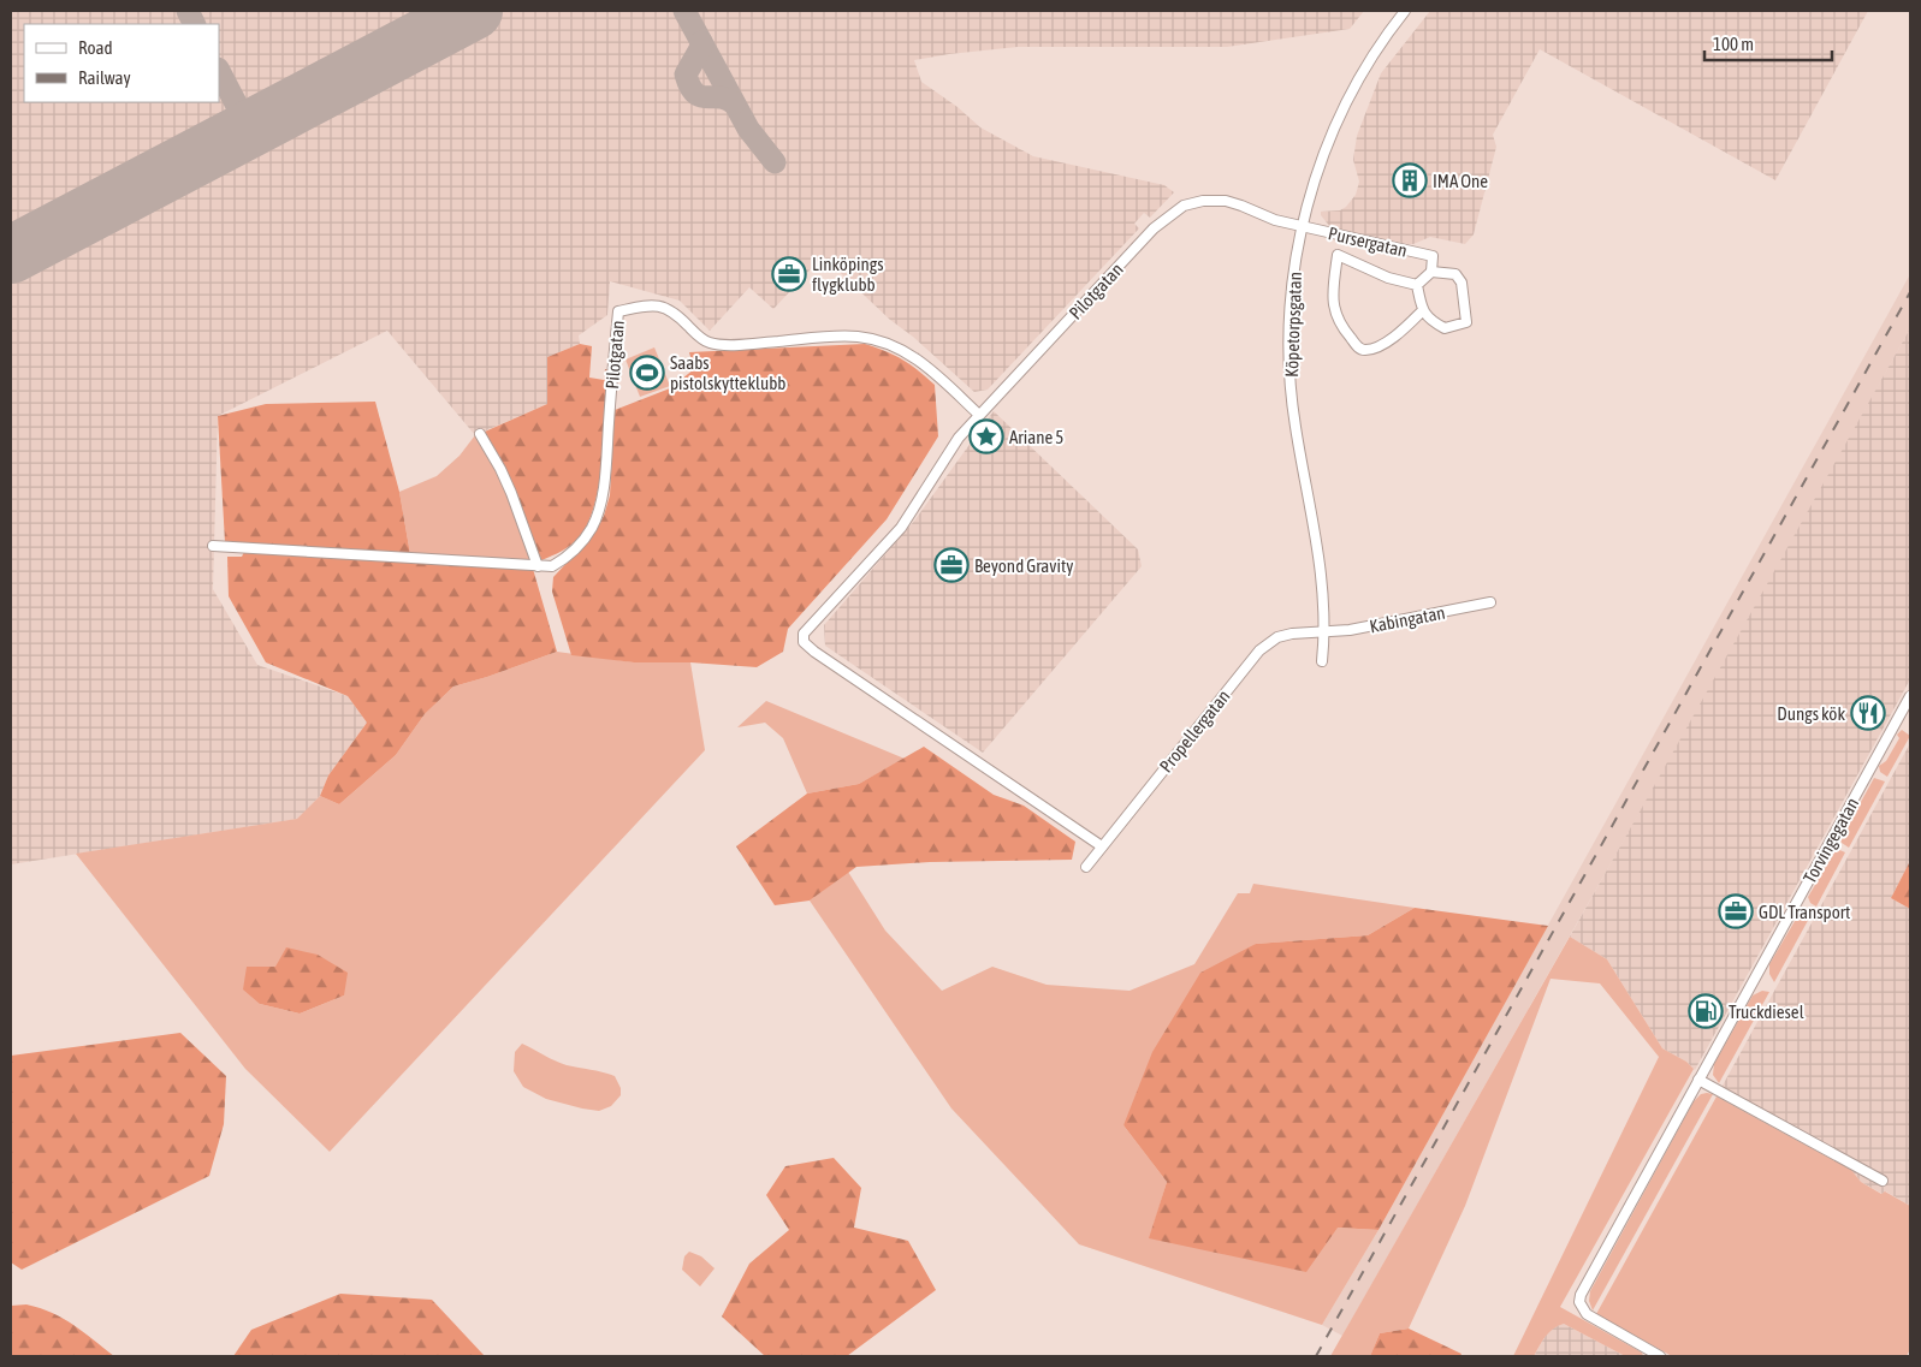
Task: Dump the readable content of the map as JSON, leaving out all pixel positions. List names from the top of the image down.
{
  "streets": {
    "street": [
      "Pursergatan",
      "Pilotgatan",
      "Köpetorpsgatan",
      "Kabingatan",
      "Propellergatan",
      "Torvingegatan"
    ]
  },
  "crossings": [
    ["Pursergatan", "Pilotgatan"],
    ["Pursergatan", "Köpetorpsgatan"],
    ["Pilotgatan", "Köpetorpsgatan"],
    ["Köpetorpsgatan", "Kabingatan"],
    ["Köpetorpsgatan", "Propellergatan"],
    ["Kabingatan", "Propellergatan"]
  ],
  "places": {
    "building": ["IMA One"],
    "office": ["Linköpings flygklubb", "Beyond Gravity", "GDL Transport"],
    "sports": ["Saabs pistolskytteklubb"],
    "place": ["Ariane 5"],
    "restaurant": ["Dungs kök"],
    "fuel station": ["Truckdiesel"]
  },
  "legend": ["Road", "Railway"],
  "scale_bar": "100 m"
}
